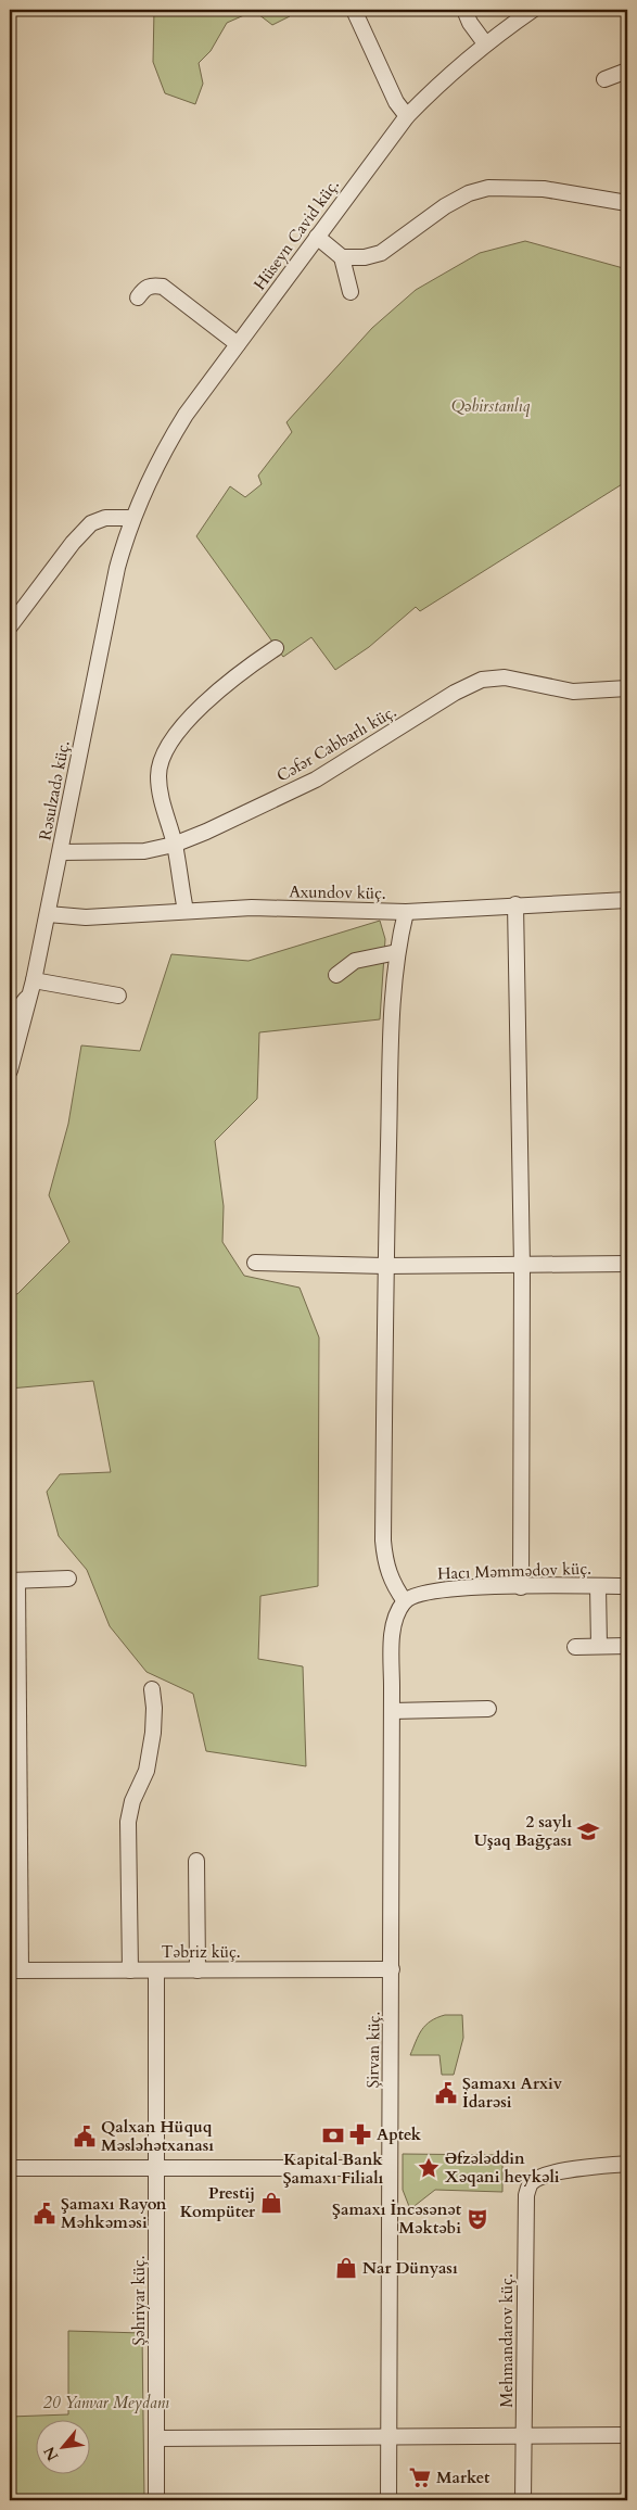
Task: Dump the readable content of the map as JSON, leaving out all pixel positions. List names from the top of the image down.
{
  "streets": {
    "street": [
      "Hüseyn Cavid küç.",
      "Cəfər Cabbarlı küç.",
      "Rəsulzadə küç.",
      "Axundov küç.",
      "Hacı Məmmədov küç.",
      "Təbriz küç.",
      "Şirvan küç.",
      "Şəhriyar küç.",
      "Mehmandarov küç."
    ]
  },
  "crossings": [
    ["Hüseyn Cavid küç.", "Rəsulzadə küç."],
    ["Cəfər Cabbarlı küç.", "Rəsulzadə küç."],
    ["Rəsulzadə küç.", "Axundov küç."],
    ["Hacı Məmmədov küç.", "Şirvan küç."],
    ["Təbriz küç.", "Şirvan küç."],
    ["Təbriz küç.", "Şəhriyar küç."]
  ],
  "parks": ["Qəbirstanlıq", "20 Yanvar Meydanı"],
  "places": {
    "school or university": ["2 saylı Uşaq Bağçası"],
    "public building": ["Şamaxı Arxiv İdarəsi", "Qalxan Hüquq Məsləhətxanası", "Şamaxı Rayon Məhkəməsi"],
    "pharmacy": ["Aptek"],
    "bank": ["Kapital Bank Şamaxı Filialı"],
    "place": ["Əfzələddin Xəqani heykəli"],
    "shop": ["Prestij Kompüter", "Nar Dünyası"],
    "theatre": ["Şamaxı İncəsənət Məktəbi"],
    "supermarket": ["Market"]
  },
  "north": "bottom left"
}
